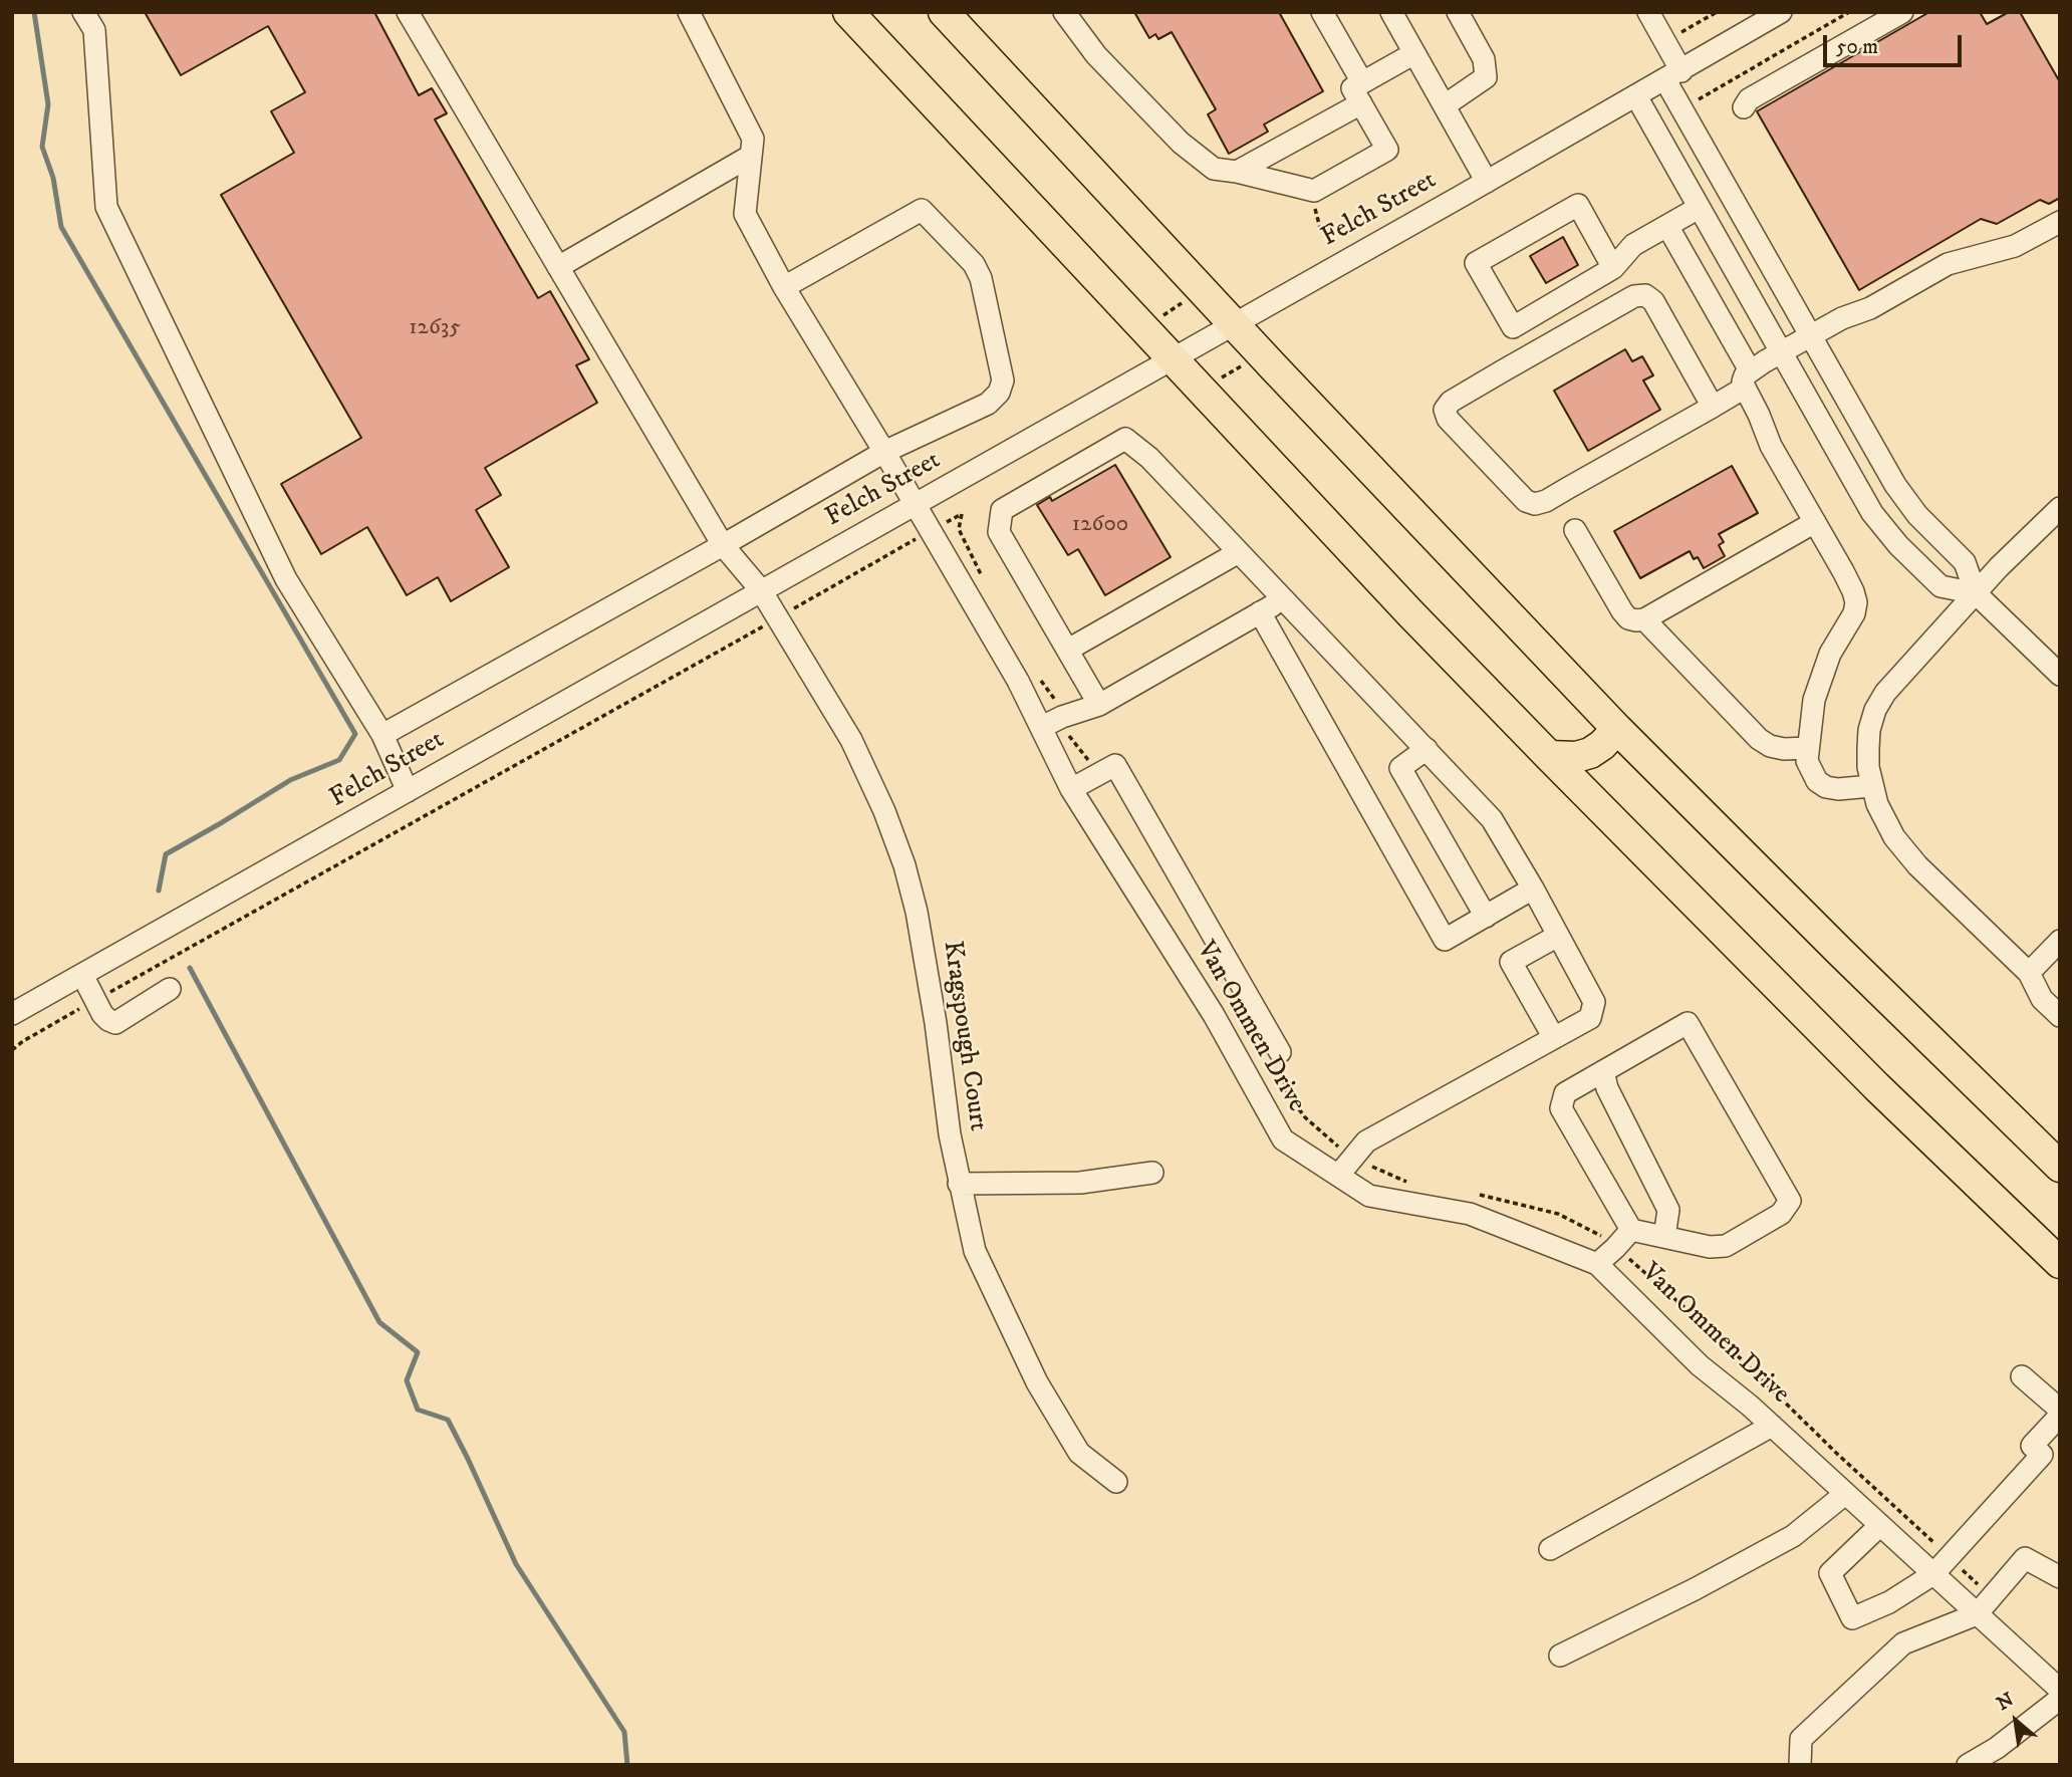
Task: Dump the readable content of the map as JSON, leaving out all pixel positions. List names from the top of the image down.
{
  "streets": {
    "street": ["Felch Street", "Van Ommen Drive", "Kragspough Court"]
  },
  "crossings": [
    ["Felch Street", "Van Ommen Drive"],
    ["Felch Street", "Kragspough Court"]
  ],
  "house_numbers": ["12635", "12600"],
  "scale_bar": "50 m",
  "north": "top left"
}
